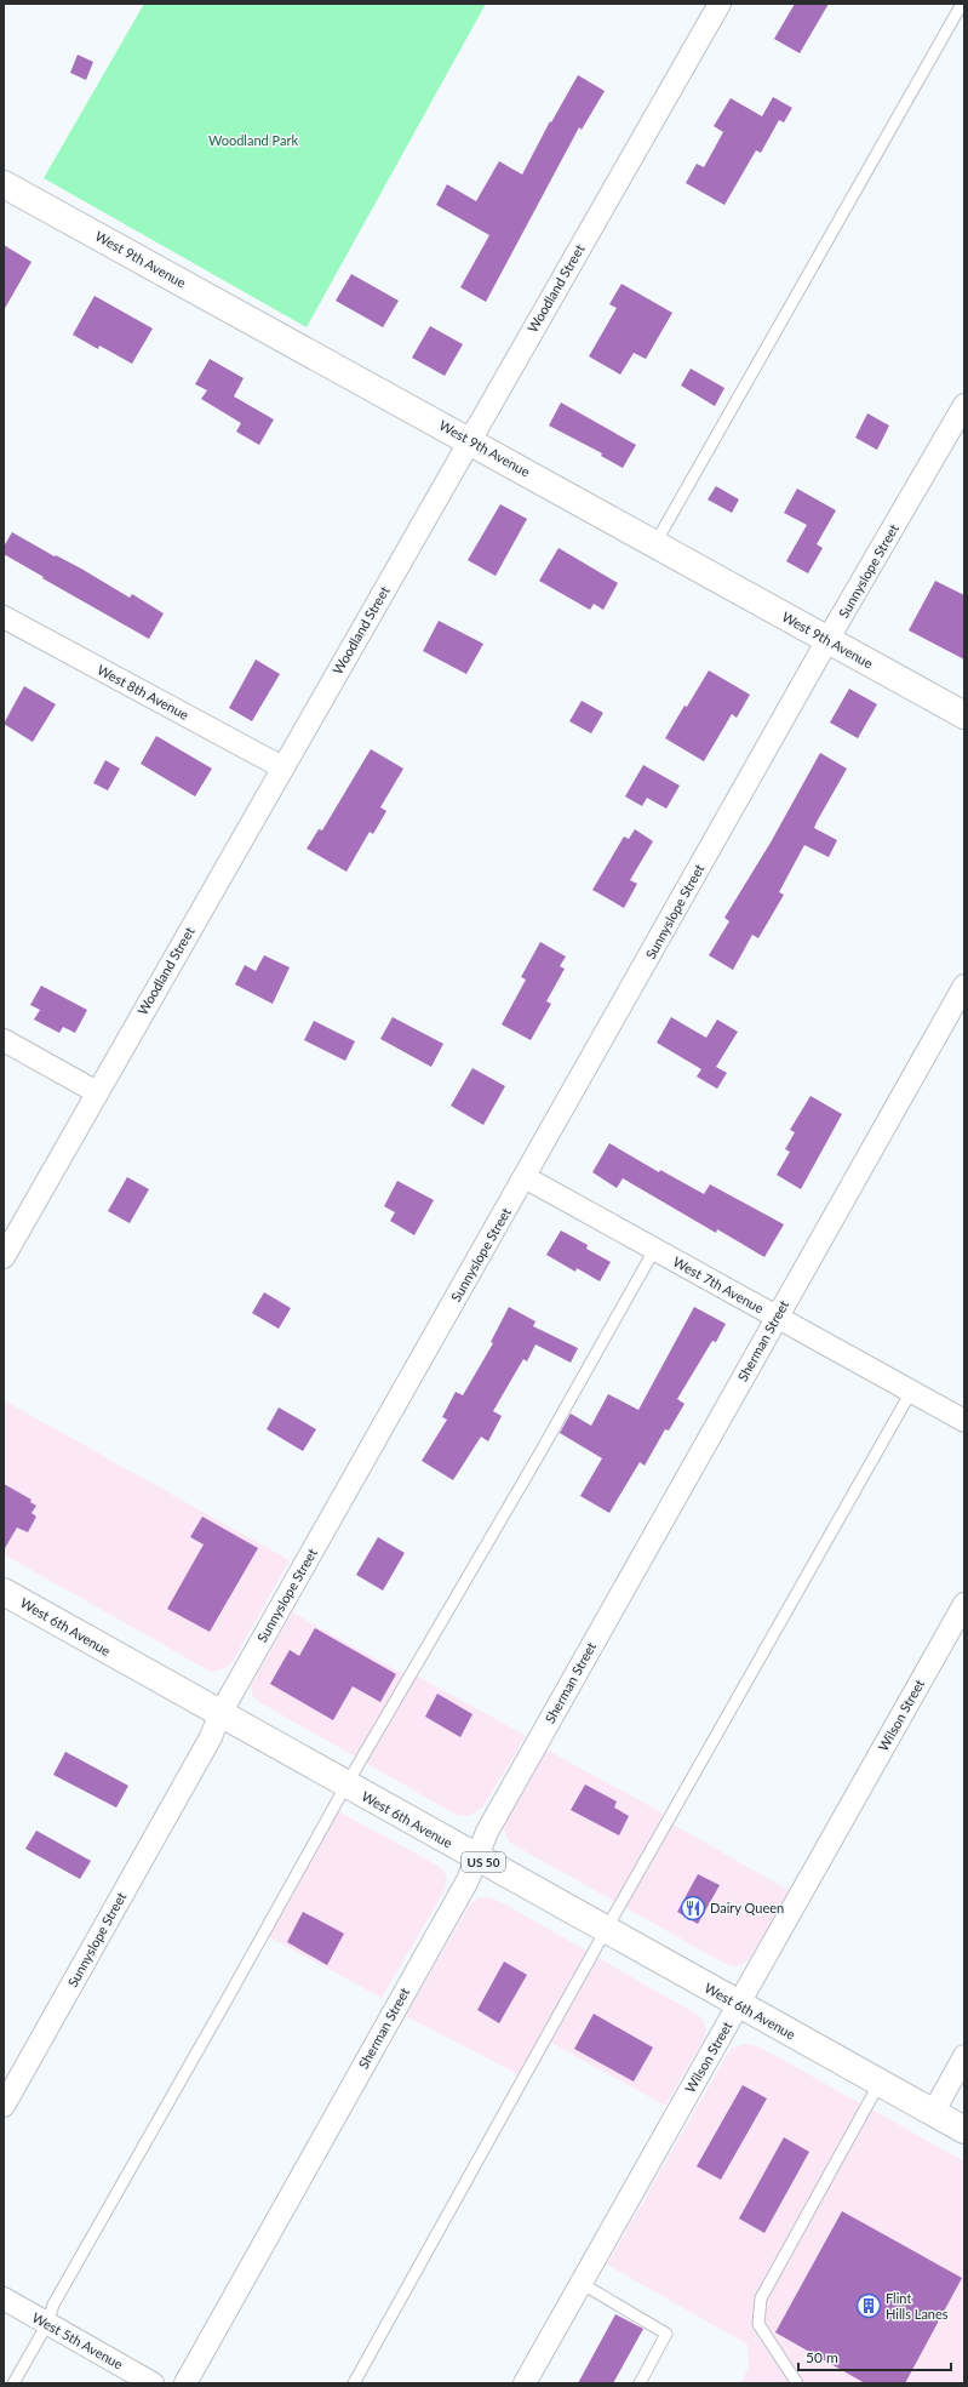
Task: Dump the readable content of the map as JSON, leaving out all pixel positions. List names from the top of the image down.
{
  "streets": {
    "main road": ["West 9th Avenue", "West 6th Avenue", "US 50"],
    "street": [
      "Woodland Street",
      "Sunnyslope Street",
      "West 8th Avenue",
      "West 7th Avenue",
      "Sherman Street",
      "Wilson Street",
      "West 5th Avenue"
    ]
  },
  "crossings": [
    ["West 9th Avenue", "Woodland Street"],
    ["West 9th Avenue", "Sunnyslope Street"],
    ["Woodland Street", "West 8th Avenue"],
    ["Sunnyslope Street", "West 7th Avenue"],
    ["Sunnyslope Street", "West 6th Avenue"],
    ["West 7th Avenue", "Sherman Street"],
    ["Sherman Street", "West 6th Avenue"],
    ["West 6th Avenue", "Wilson Street"]
  ],
  "parks": ["Woodland Park"],
  "places": {
    "restaurant": ["Dairy Queen"],
    "building": ["Flint Hills Lanes"]
  },
  "scale_bar": "50 m"
}
